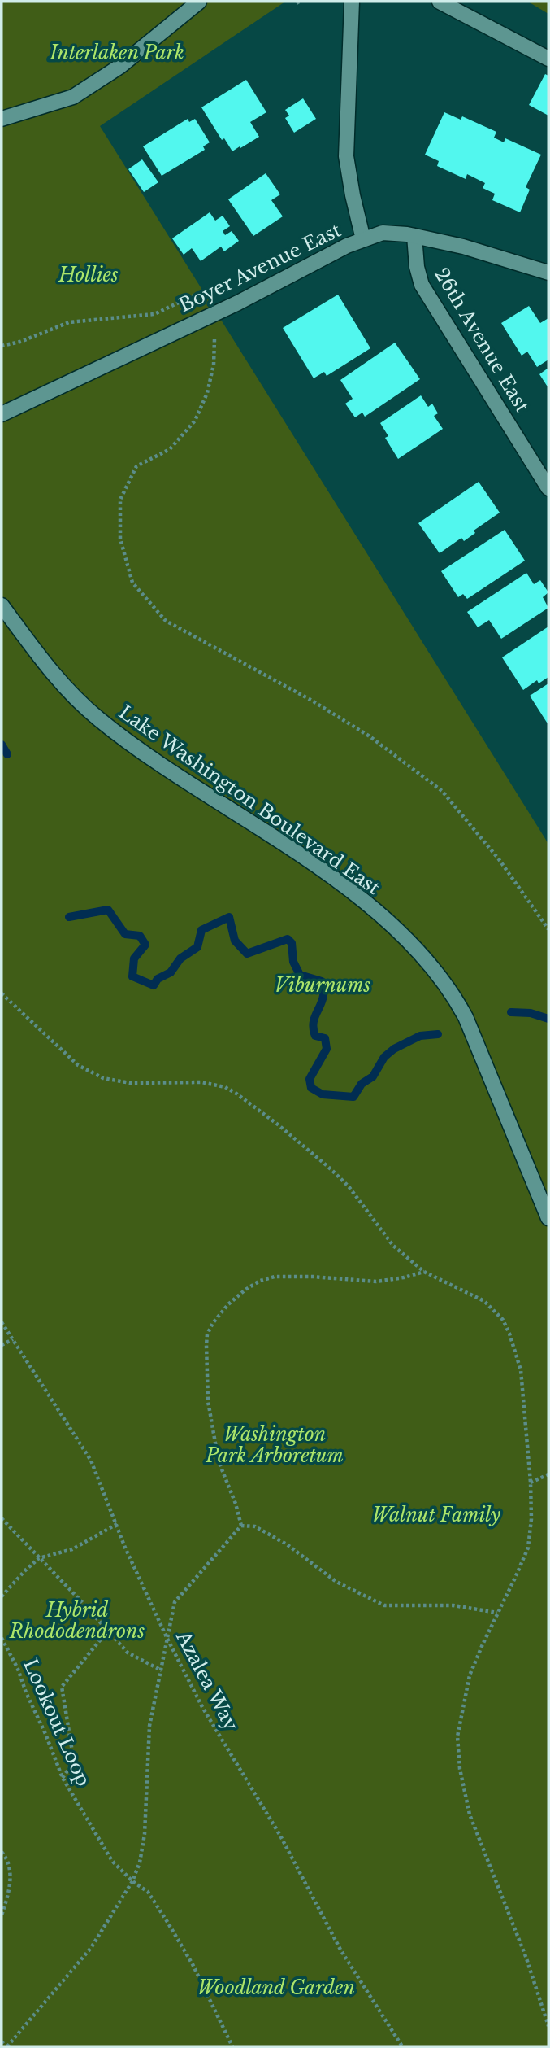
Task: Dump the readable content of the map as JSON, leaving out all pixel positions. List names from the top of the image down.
{
  "streets": {
    "street": ["Boyer Avenue East", "26th Avenue East", "Lake Washington Boulevard East"],
    "path": ["Azalea Way", "Lookout Loop"]
  },
  "crossings": [
    ["Boyer Avenue East", "26th Avenue East"]
  ],
  "parks": [
    "Interlaken Park",
    "Hollies",
    "Viburnums",
    "Washington Park Arboretum",
    "Walnut Family",
    "Hybrid Rhododendrons",
    "Woodland Garden"
  ]
}
